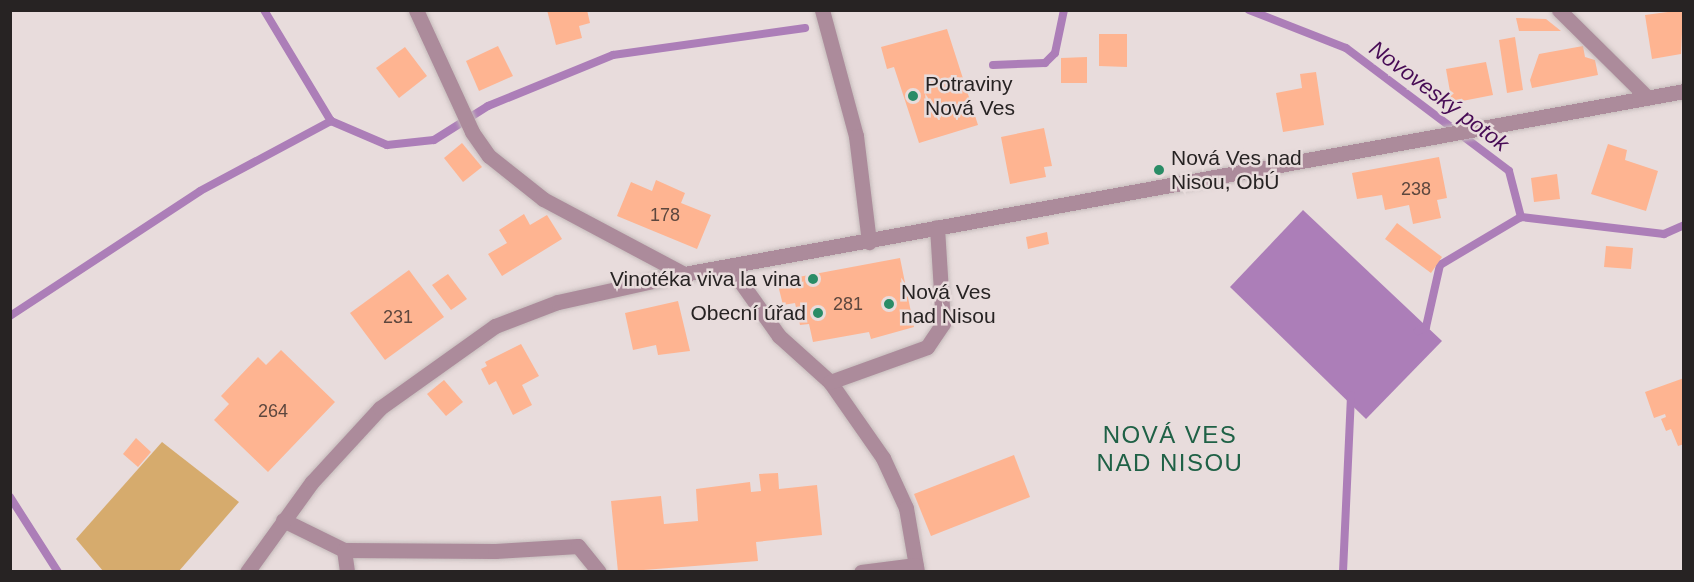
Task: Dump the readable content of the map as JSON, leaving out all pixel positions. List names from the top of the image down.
{
  "districts": ["NOVÁ VES NAD NISOU"],
  "water": ["Novoveský potok"],
  "places": [
    "Potraviny Nová Ves",
    "Nová Ves nad Nisou, ObÚ",
    "Vinotéka viva la vina",
    "Nová Ves nad Nisou",
    "Obecní úřad"
  ],
  "house_numbers": [
    "238",
    "178",
    "281",
    "231",
    "264"
  ]
}
